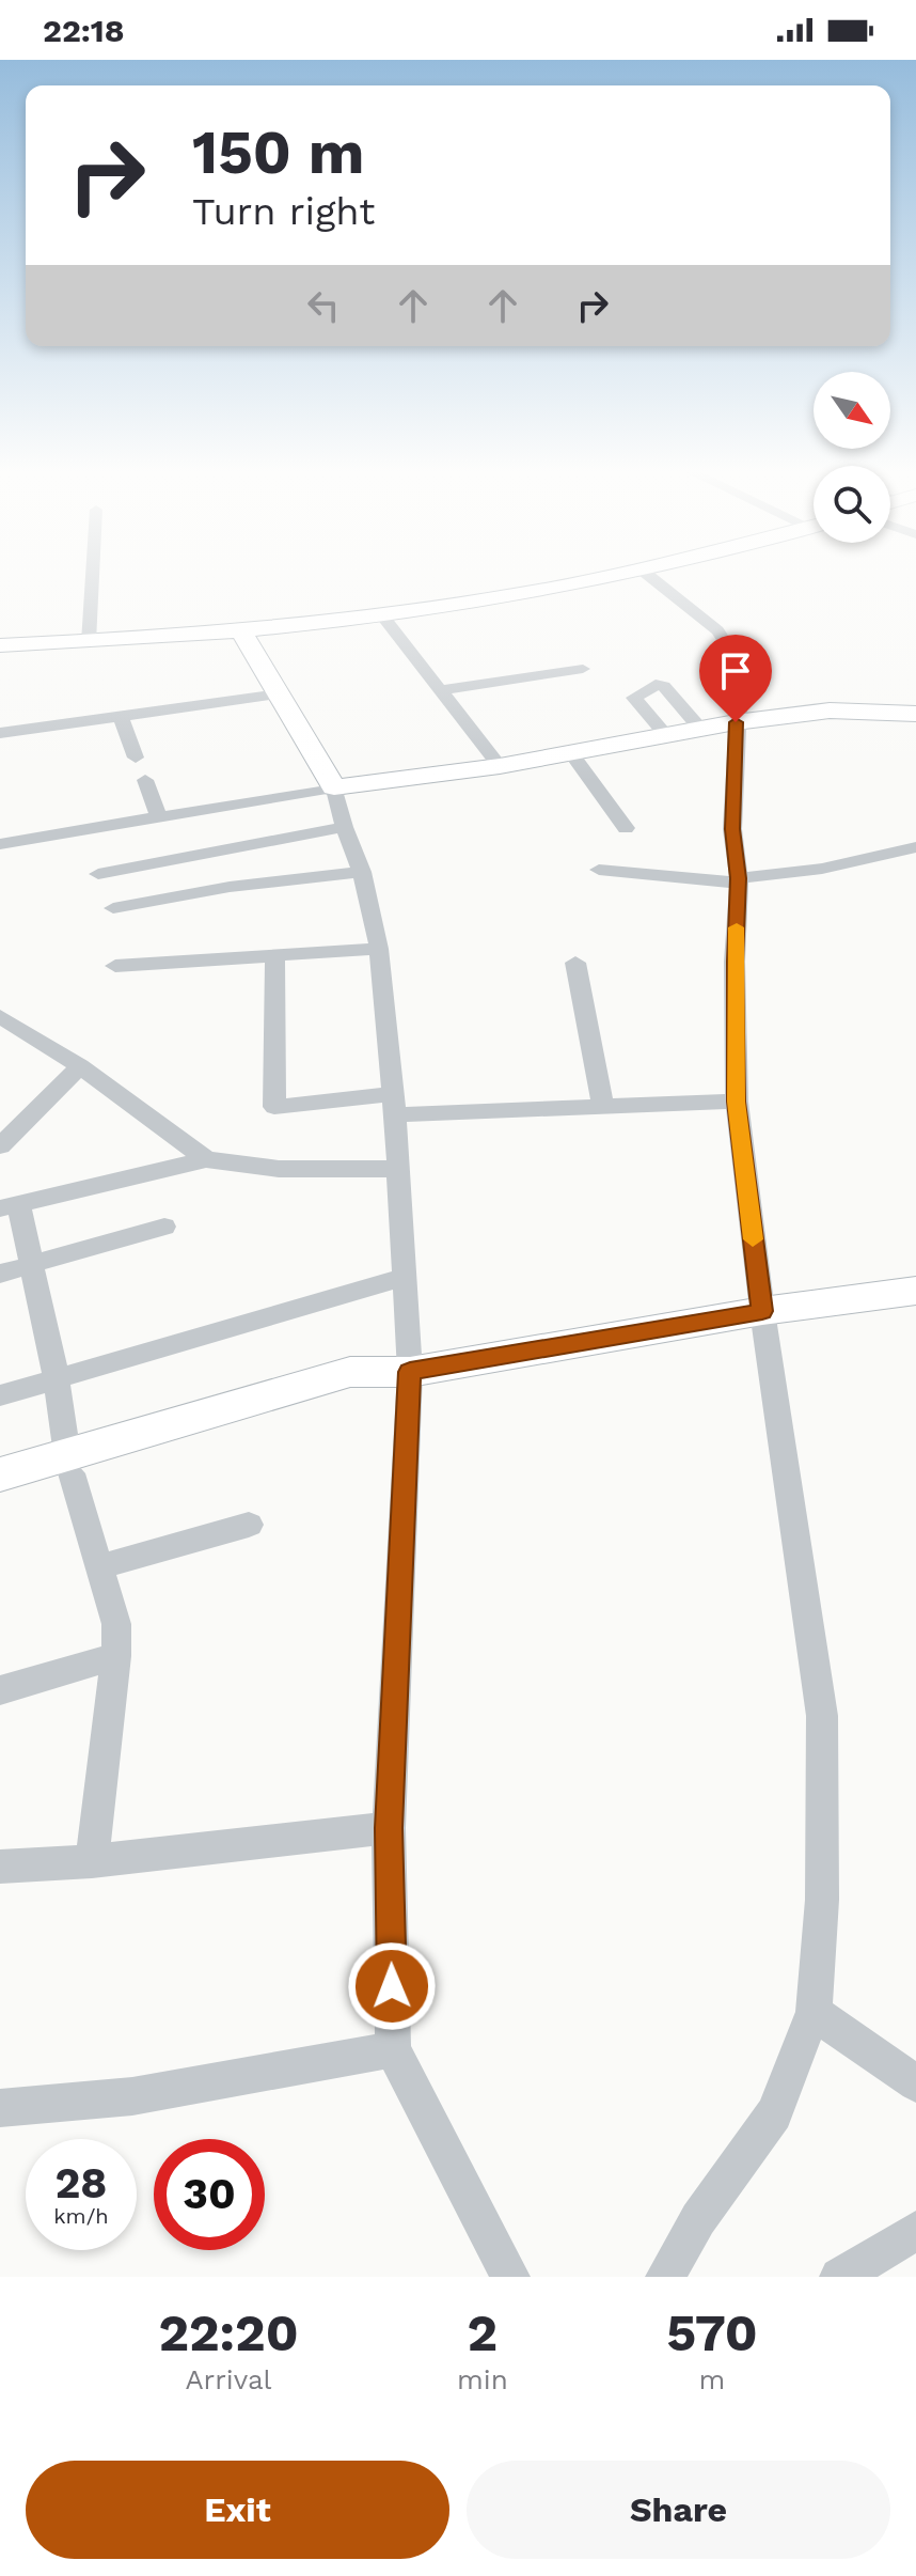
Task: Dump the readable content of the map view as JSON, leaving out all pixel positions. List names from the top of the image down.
{
  "north": "bottom right",
  "page": {
    "status": "22:18",
    "turn": ["150 m", "Turn right"],
    "speed": "28 km/h",
    "limit": "30",
    "eta": [
      "22:20",
      "Arrival",
      "2",
      "min",
      "570",
      "m"
    ],
    "buttons": ["Exit", "Share"]
  }
}
